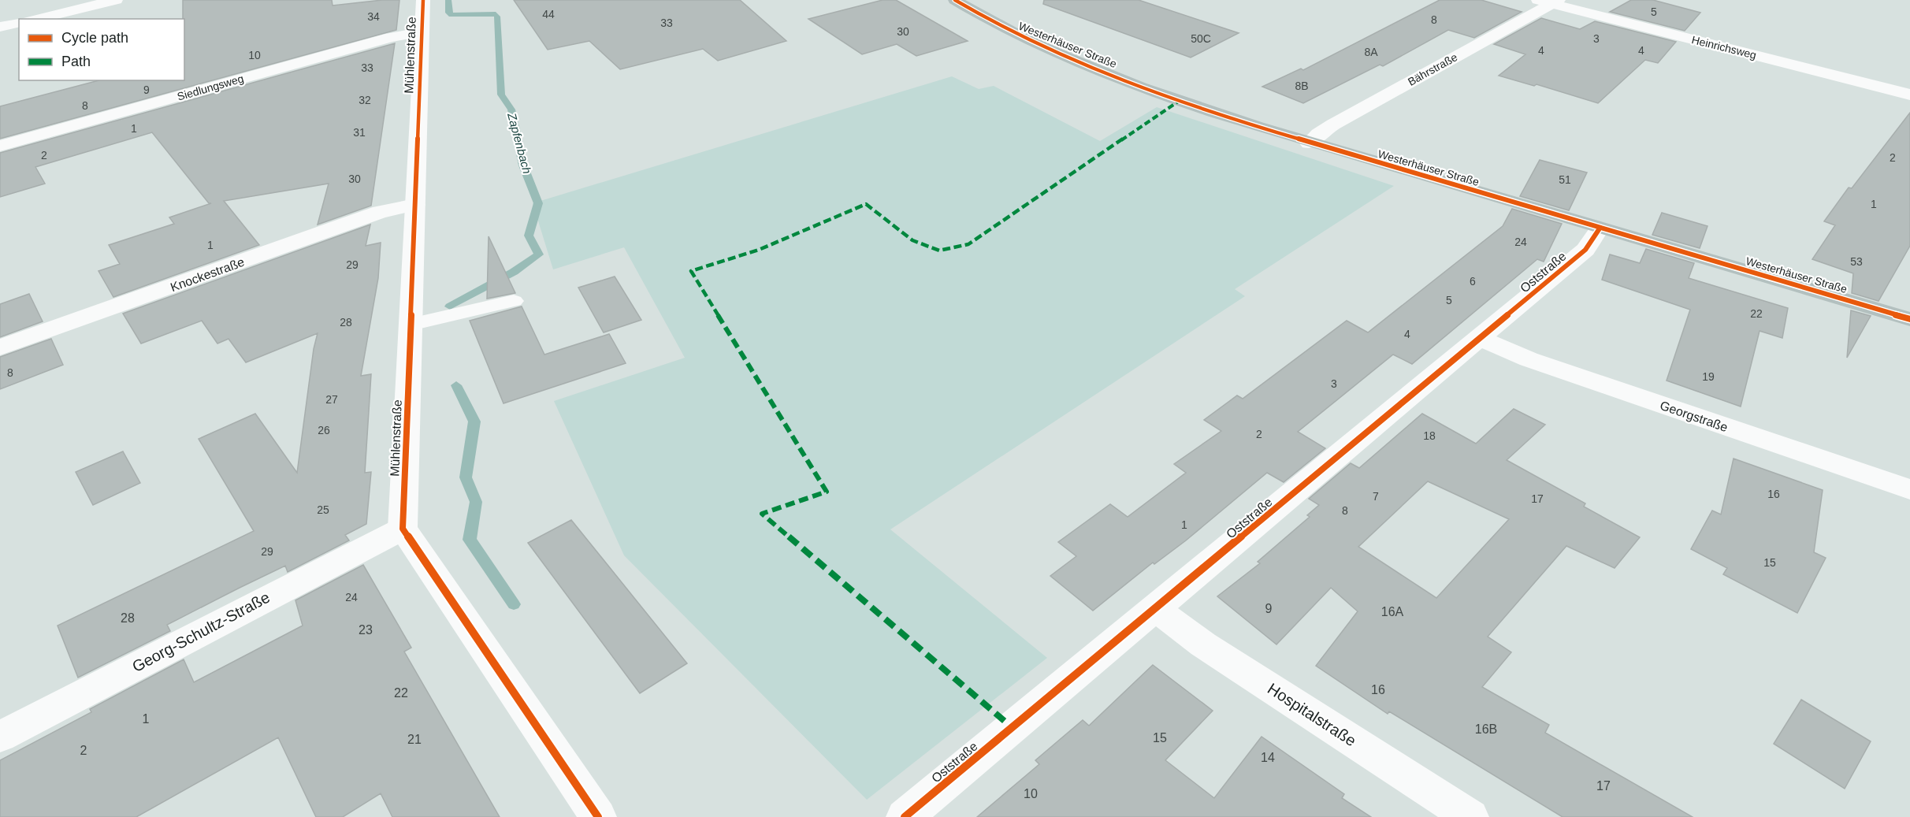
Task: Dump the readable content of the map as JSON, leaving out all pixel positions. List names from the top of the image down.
{
  "streets": {
    "main road": ["Westerhäuser Straße"],
    "street": [
      "Heinrichsweg",
      "Mühlenstraße",
      "Bährstraße",
      "Siedlungsweg",
      "Oststraße",
      "Knockestraße",
      "Georgstraße",
      "Georg-Schultz-Straße",
      "Hospitalstraße"
    ]
  },
  "crossings": [
    ["Westerhäuser Straße", "Bährstraße"],
    ["Westerhäuser Straße", "Oststraße"],
    ["Heinrichsweg", "Bährstraße"],
    ["Mühlenstraße", "Siedlungsweg"],
    ["Mühlenstraße", "Knockestraße"],
    ["Mühlenstraße", "Georg-Schultz-Straße"],
    ["Oststraße", "Georgstraße"],
    ["Oststraße", "Hospitalstraße"]
  ],
  "water": ["Zapfenbach"],
  "house_numbers": [
    "5",
    "44",
    "34",
    "8",
    "33",
    "30",
    "50C",
    "3",
    "4",
    "4",
    "8A",
    "10",
    "33",
    "8B",
    "9",
    "32",
    "8",
    "1",
    "31",
    "2",
    "2",
    "30",
    "51",
    "1",
    "24",
    "1",
    "53",
    "29",
    "6",
    "5",
    "22",
    "28",
    "4",
    "8",
    "19",
    "3",
    "27",
    "26",
    "2",
    "18",
    "16",
    "7",
    "17",
    "25",
    "8",
    "1",
    "29",
    "15",
    "24",
    "9",
    "16A",
    "28",
    "23",
    "16",
    "22",
    "1",
    "16B",
    "15",
    "21",
    "2",
    "14",
    "17",
    "10"
  ],
  "legend": ["Cycle path", "Path"]
}
